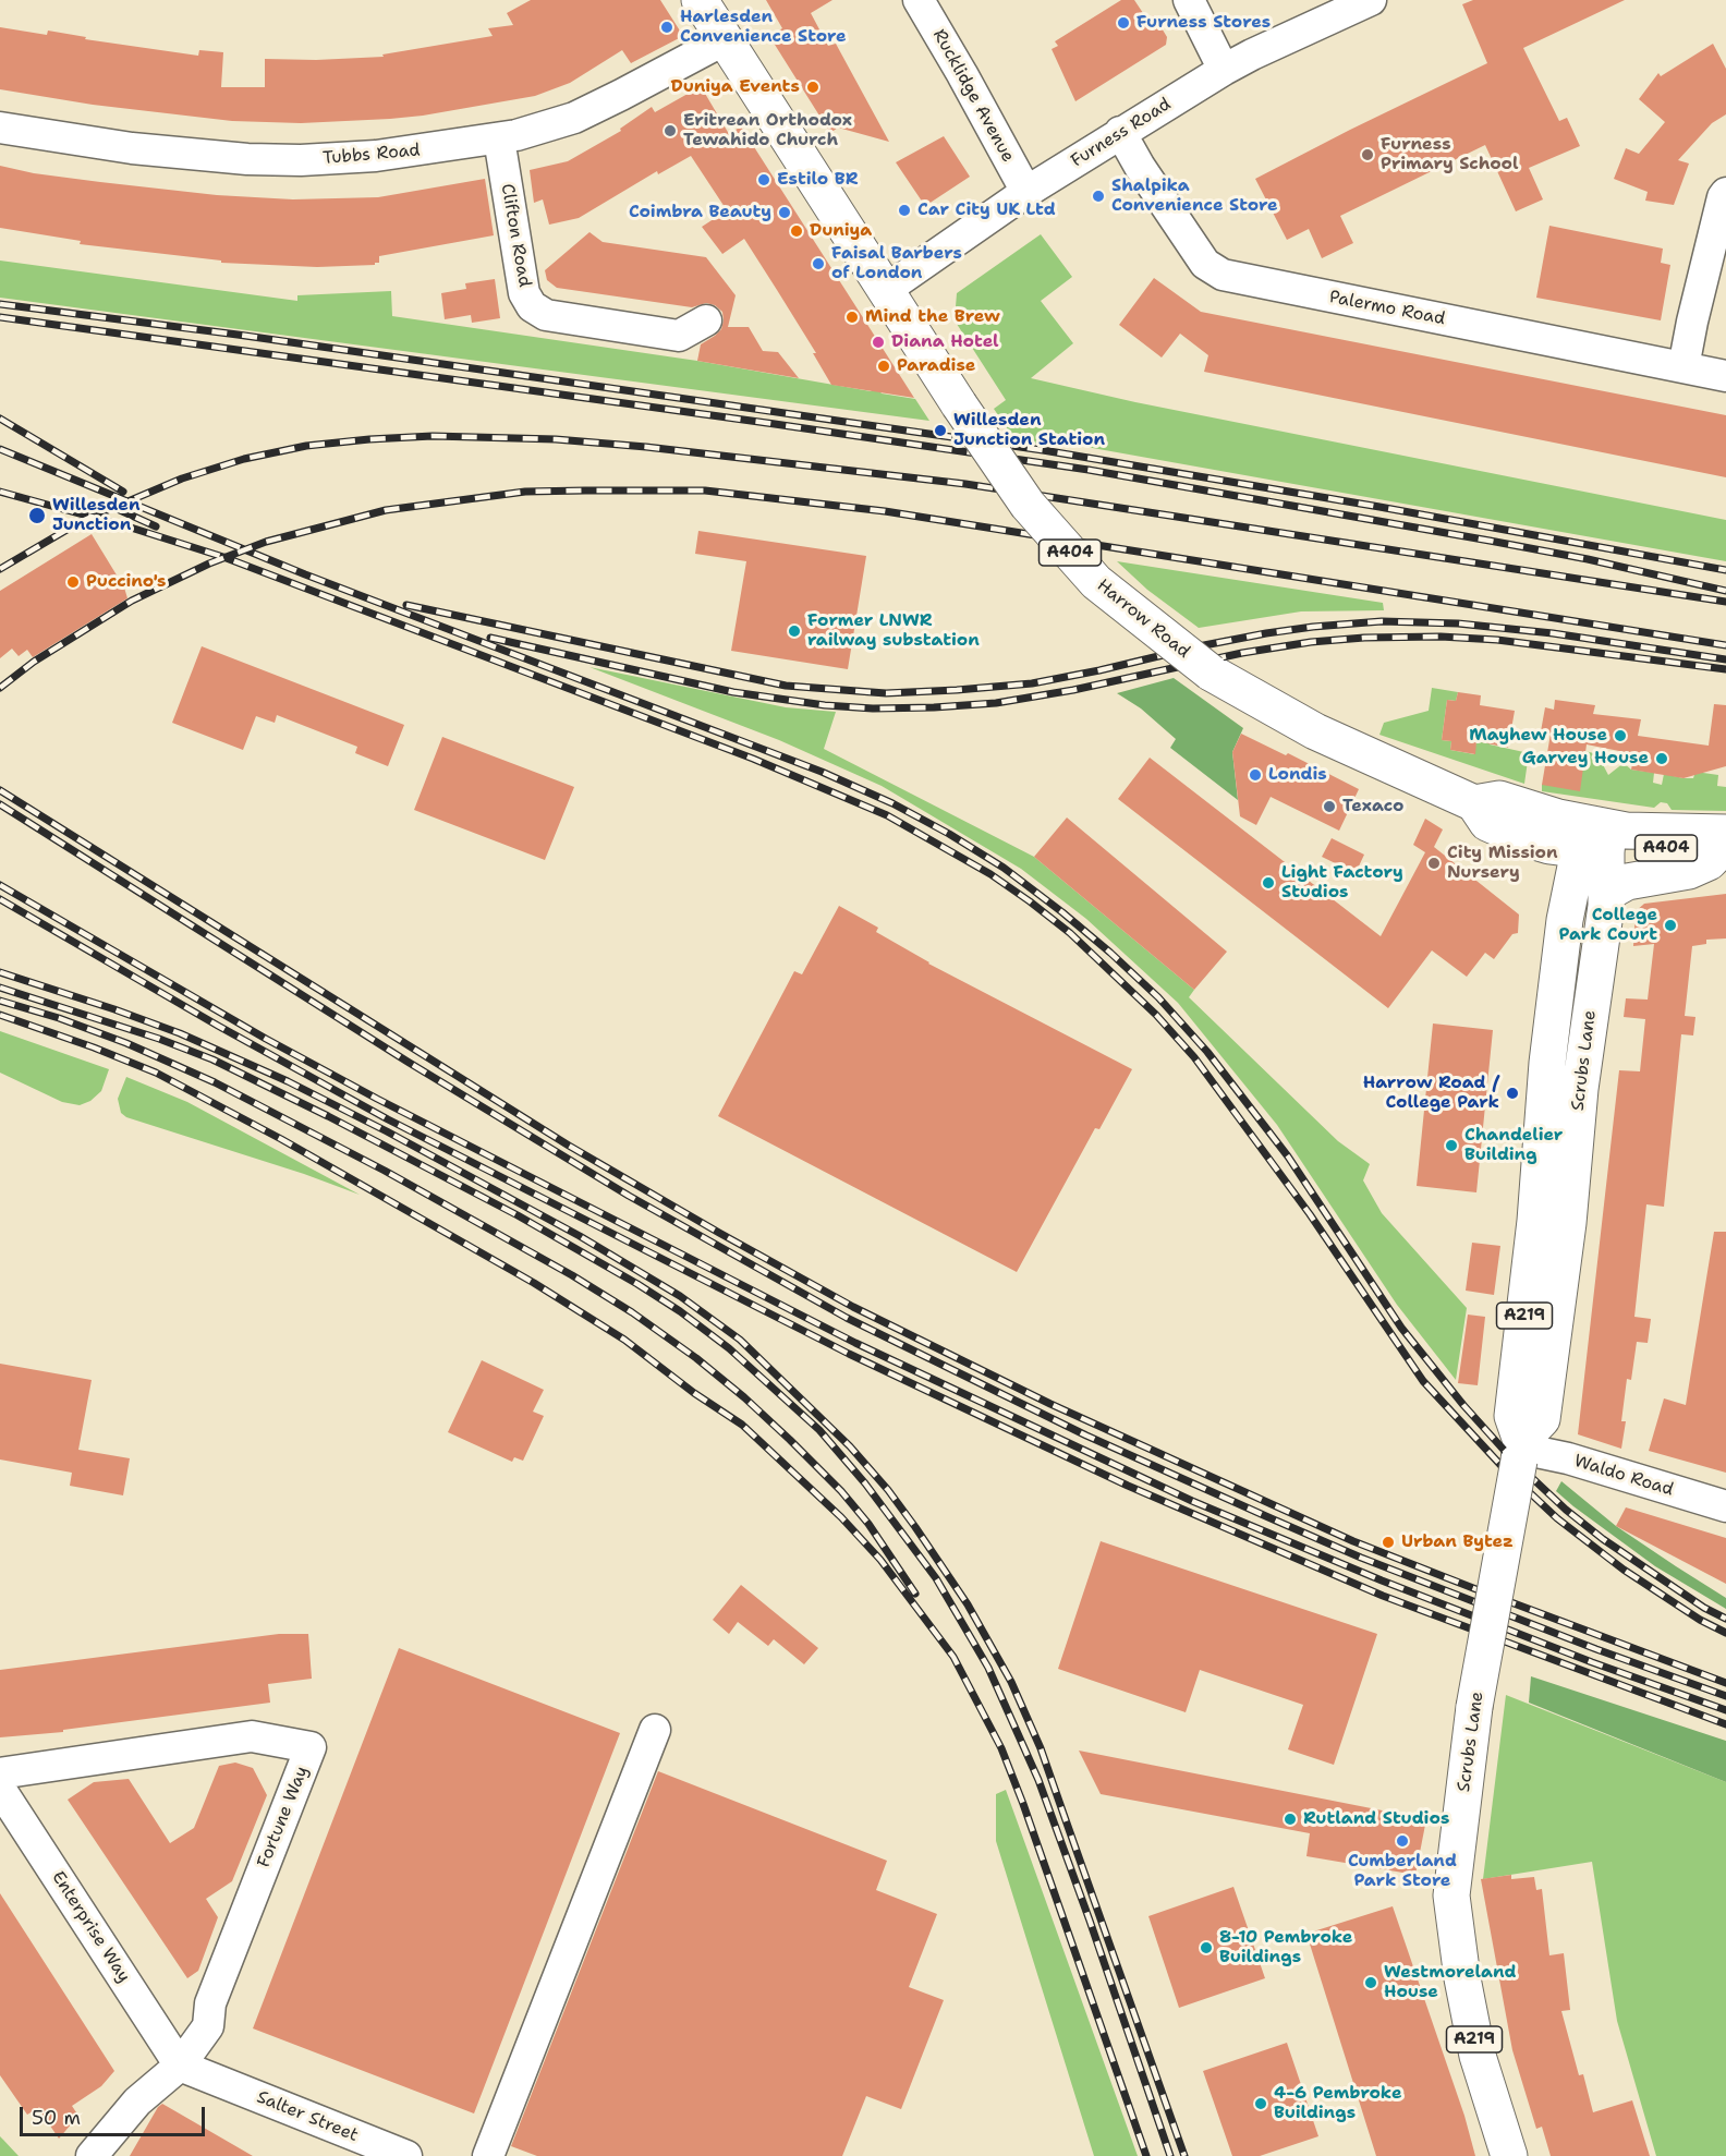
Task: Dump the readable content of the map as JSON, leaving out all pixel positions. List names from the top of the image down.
{
  "streets": {
    "main road": [
      "A404",
      "Harrow Road",
      "Scrubs Lane",
      "A219"
    ],
    "street": [
      "Rucklidge Avenue",
      "Furness Road",
      "Tubbs Road",
      "Clifton Road",
      "Palermo Road",
      "Waldo Road",
      "Fortune Way",
      "Enterprise Way",
      "Salter Street"
    ]
  },
  "crossings": [
    ["Rucklidge Avenue", "Furness Road"],
    ["Furness Road", "Palermo Road"],
    ["Furness Road", "A404"],
    ["Furness Road", "Harrow Road"],
    ["Tubbs Road", "Clifton Road"],
    ["Tubbs Road", "A404"],
    ["A404", "Harrow Road"],
    ["Harrow Road", "Scrubs Lane"],
    ["Scrubs Lane", "Waldo Road"],
    ["Fortune Way", "Enterprise Way"],
    ["Fortune Way", "Salter Street"],
    ["Enterprise Way", "Salter Street"]
  ],
  "places": [
    "Furness Stores",
    "Harlesden Convenience Store",
    "Duniya Events",
    "Eritrean Orthodox Tewahido Church",
    "Furness Primary School",
    "Estilo BR",
    "Shalpika Convenience Store",
    "Car City UK Ltd",
    "Coimbra Beauty",
    "Duniya",
    "Faisal Barbers of London",
    "Mind the Brew",
    "Diana Hotel",
    "Paradise",
    "Willesden Junction Station",
    "Willesden Junction",
    "Puccino's",
    "Former LNWR railway substation",
    "Mayhew House",
    "Garvey House",
    "Londis",
    "Texaco",
    "City Mission Nursery",
    "Light Factory Studios",
    "College Park Court",
    "Harrow Road / College Park",
    "Chandelier Building",
    "Urban Bytez",
    "Rutland Studios",
    "Cumberland Park Store",
    "8-10 Pembroke Buildings",
    "Westmoreland House",
    "4-6 Pembroke Buildings"
  ],
  "scale_bar": "50 m"
}
